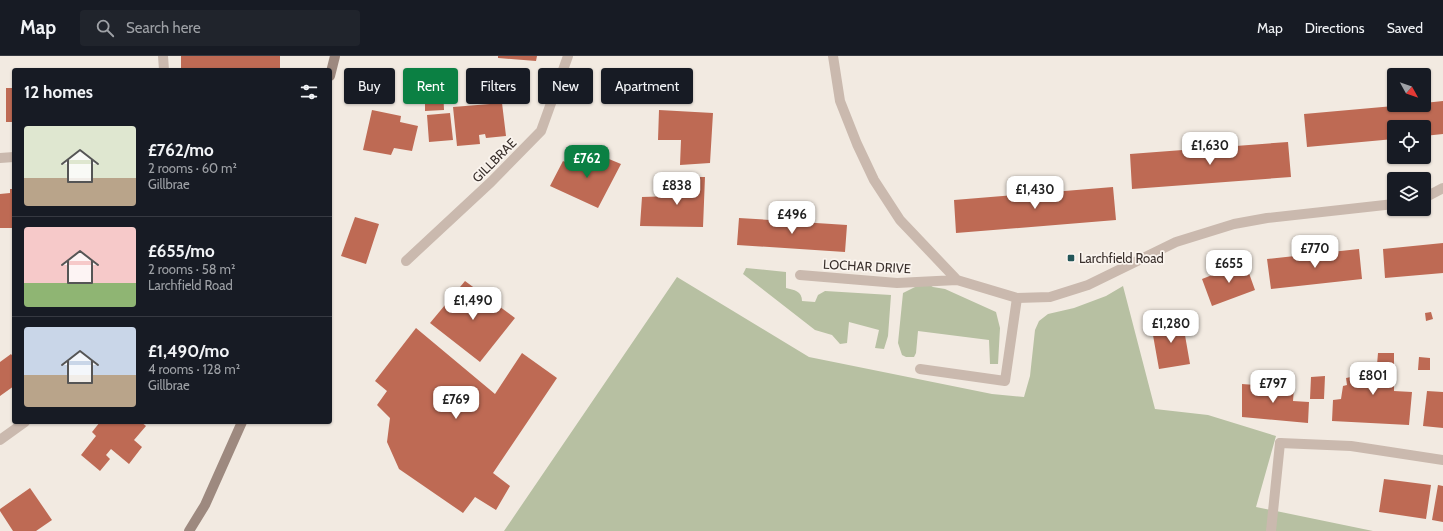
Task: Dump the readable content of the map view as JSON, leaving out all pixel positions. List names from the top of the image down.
{
  "streets": {
    "street": ["GILLBRAE", "LOCHAR DRIVE"]
  },
  "places": {
    "transit": ["Larchfield Road"]
  },
  "north": "bottom right",
  "page": {
    "header": "Map",
    "search": "Search here",
    "nav": ["Map", "Directions", "Saved"],
    "chip": [
      "Buy",
      "Rent",
      "Filters",
      "New",
      "Apartment"
    ],
    "heading": "12 homes",
    "list": [
      {
        "name": "£762/mo",
        "note": "2 rooms · 60 m² · Gillbrae"
      },
      {
        "name": "£655/mo",
        "note": "2 rooms · 58 m² · Larchfield Road"
      },
      {
        "name": "£1,490/mo",
        "note": "4 rooms · 128 m² · Gillbrae"
      }
    ],
    "price": [
      "£1,630",
      "£762",
      "£838",
      "£1,430",
      "£496",
      "£770",
      "£655",
      "£1,490",
      "£1,280",
      "£801",
      "£797",
      "£769"
    ]
  }
}
